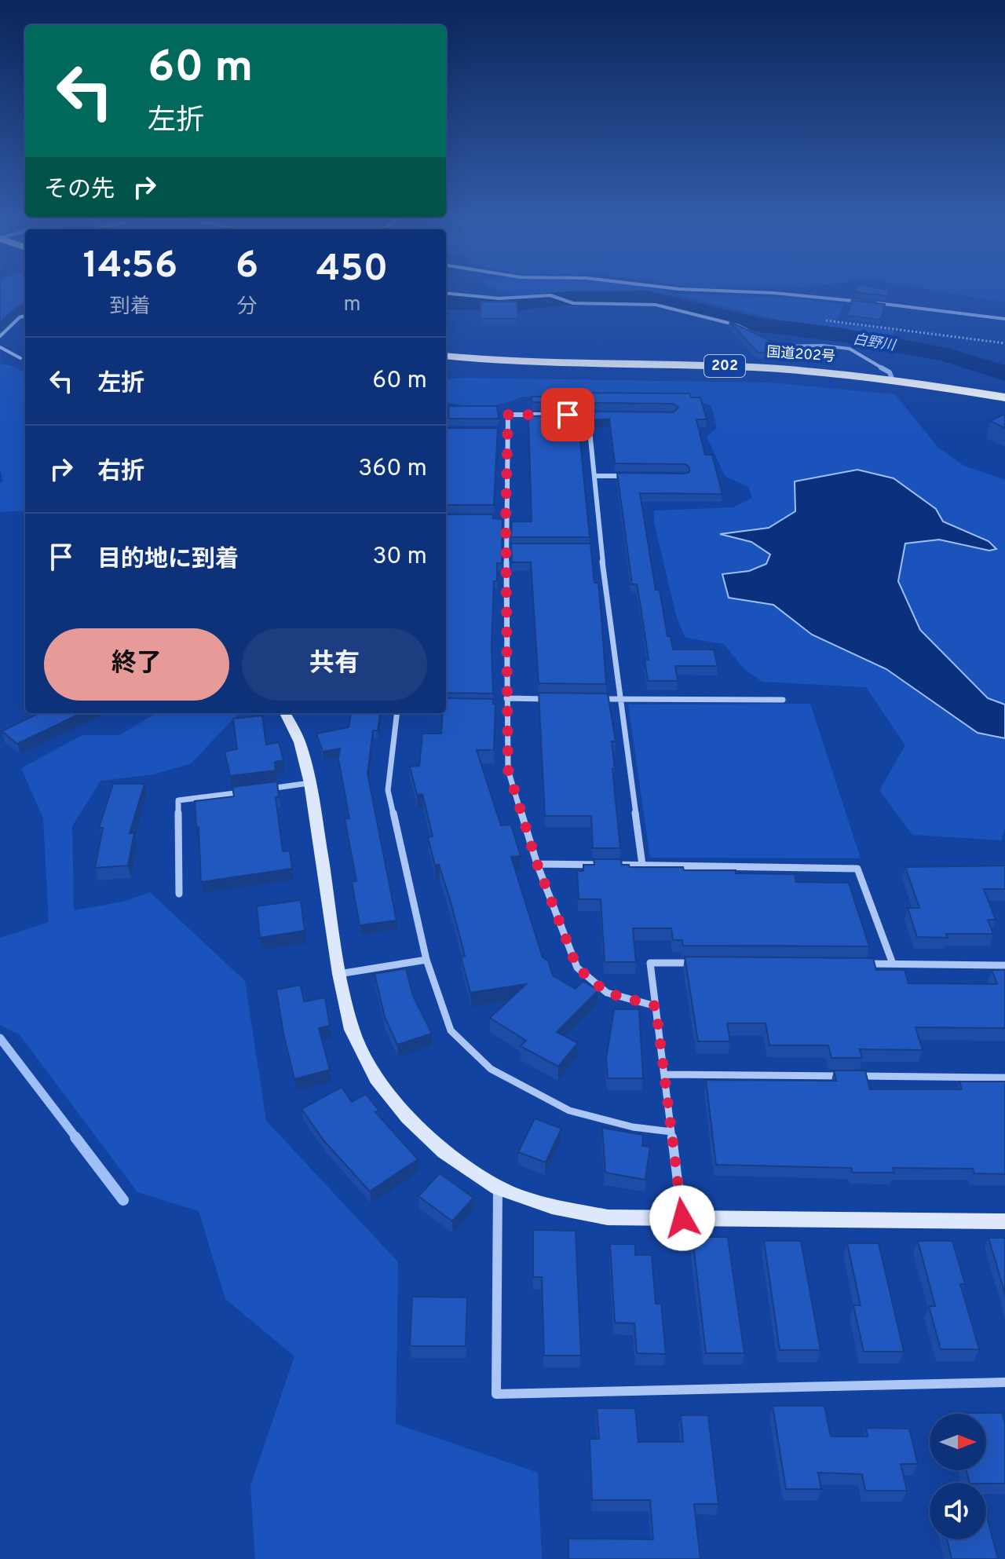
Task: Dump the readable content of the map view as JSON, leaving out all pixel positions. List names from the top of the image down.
{
  "streets": {
    "highway": ["国道202号", "202"]
  },
  "water": ["白野川"],
  "north": "right",
  "page": {
    "turn": ["60 m", "左折"],
    "then": "その先",
    "eta": [
      "14:56",
      "到着",
      "6",
      "分",
      "450",
      "m"
    ],
    "list": [
      {
        "name": "左折",
        "value": "60 m"
      },
      {
        "name": "右折",
        "value": "360 m"
      },
      {
        "name": "目的地に到着",
        "value": "30 m"
      }
    ],
    "buttons": ["終了", "共有"]
  }
}
